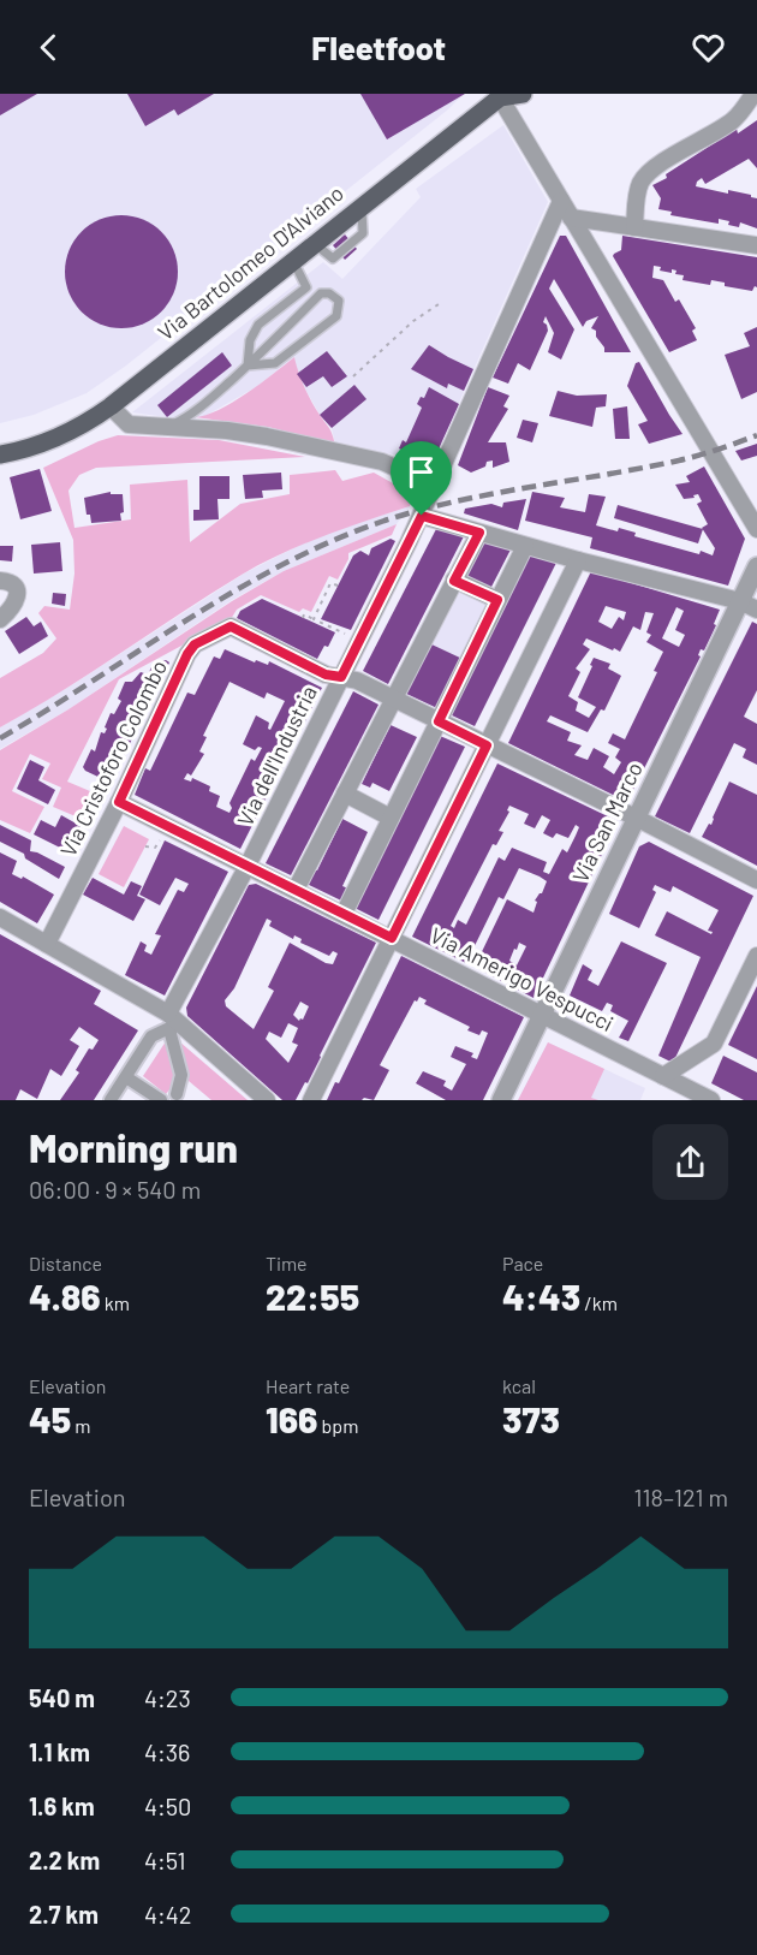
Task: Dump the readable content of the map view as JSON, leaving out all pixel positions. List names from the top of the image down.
{
  "streets": {
    "main road": ["Via Bartolomeo D'Alviano"],
    "street": [
      "Via dell'Industria",
      "Via Cristoforo Colombo",
      "Via San Marco",
      "Via Amerigo Vespucci"
    ]
  },
  "crossings": [
    ["Via dell'Industria", "Via Cristoforo Colombo"],
    ["Via dell'Industria", "Via Amerigo Vespucci"],
    ["Via Cristoforo Colombo", "Via San Marco"],
    ["Via Cristoforo Colombo", "Via Amerigo Vespucci"],
    ["Via San Marco", "Via Amerigo Vespucci"]
  ],
  "page": {
    "header": "Fleetfoot",
    "heading": ["Morning run", "06:00 · 9 × 540 m"],
    "stats": [
      ["Distance", "4.86 km"],
      ["Time", "22:55"],
      ["Pace", "4:43 /km"],
      ["Elevation", "45 m"],
      ["Heart rate", "166 bpm"],
      ["kcal", "373"]
    ],
    "chart": ["Elevation", "118–121 m"],
    "list": [
      {
        "name": "540 m",
        "note": "4:23"
      },
      {
        "name": "1.1 km",
        "note": "4:36"
      },
      {
        "name": "1.6 km",
        "note": "4:50"
      },
      {
        "name": "2.2 km",
        "note": "4:51"
      },
      {
        "name": "2.7 km",
        "note": "4:42"
      }
    ]
  }
}
